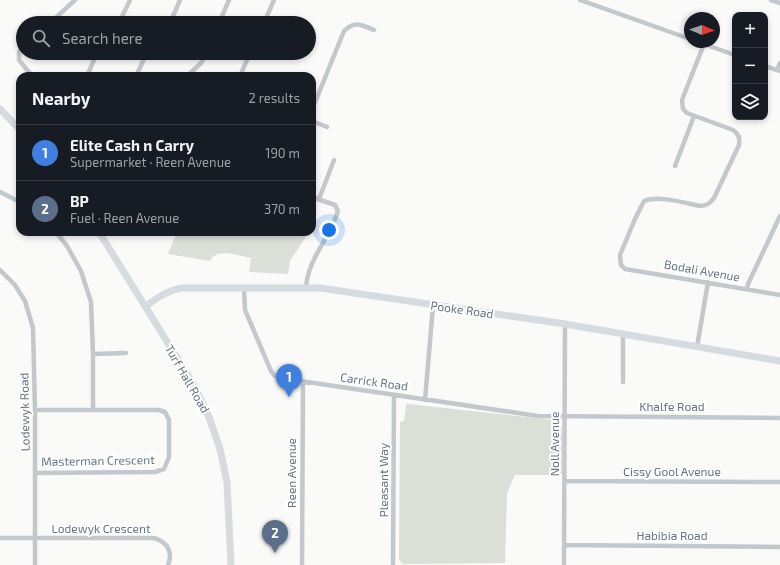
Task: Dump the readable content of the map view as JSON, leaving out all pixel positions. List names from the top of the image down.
{
  "streets": {
    "street": [
      "Bodali Avenue",
      "Pooke Road",
      "Turf Hall Road",
      "Carrick Road",
      "Khalfe Road",
      "Lodewyk Road",
      "Noll Avenue",
      "Masterman Crescent",
      "Cissy Gool Avenue",
      "Reen Avenue",
      "Pleasant Way",
      "Lodewyk Crescent",
      "Habibia Road"
    ]
  },
  "crossings": [
    ["Pooke Road", "Turf Hall Road"],
    ["Pooke Road", "Carrick Road"],
    ["Pooke Road", "Noll Avenue"],
    ["Carrick Road", "Khalfe Road"],
    ["Carrick Road", "Noll Avenue"],
    ["Carrick Road", "Reen Avenue"],
    ["Carrick Road", "Pleasant Way"],
    ["Khalfe Road", "Noll Avenue"],
    ["Lodewyk Road", "Masterman Crescent"],
    ["Lodewyk Road", "Lodewyk Crescent"],
    ["Noll Avenue", "Cissy Gool Avenue"],
    ["Noll Avenue", "Habibia Road"]
  ],
  "north": "right",
  "page": {
    "map_buttons": ["+", "−"],
    "search": "Search here",
    "heading": ["Nearby", "2 results"],
    "list": [
      {
        "mark": "1",
        "name": "Elite Cash n Carry",
        "note": "Supermarket · Reen Avenue",
        "value": "190 m"
      },
      {
        "mark": "2",
        "name": "BP",
        "note": "Fuel · Reen Avenue",
        "value": "370 m"
      }
    ],
    "pins": ["1", "2"]
  }
}
